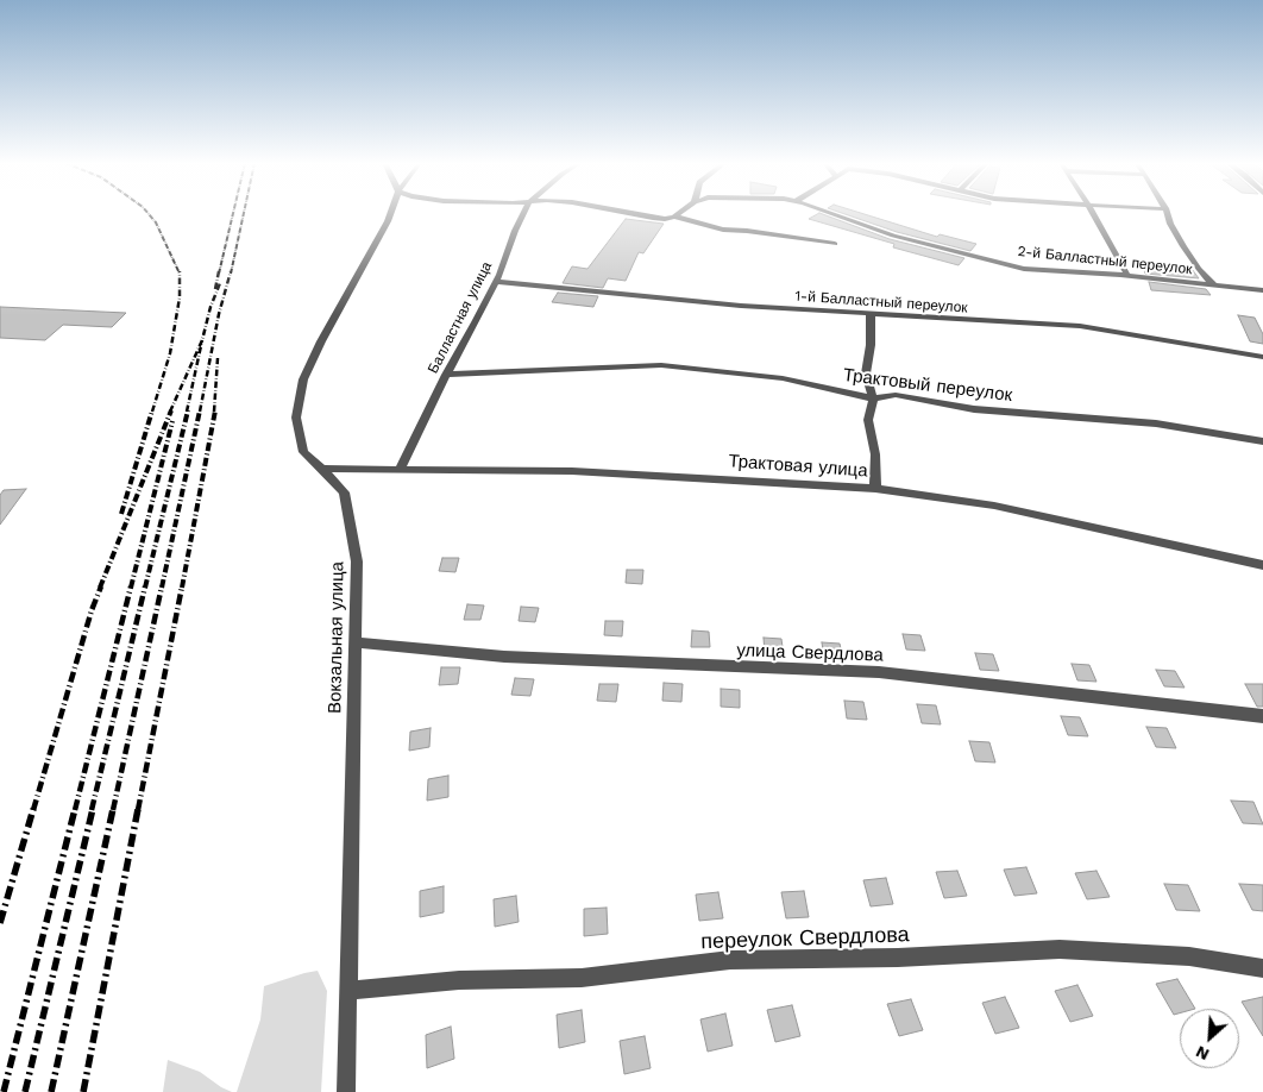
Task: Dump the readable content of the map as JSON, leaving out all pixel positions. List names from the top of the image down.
{
  "streets": {
    "street": [
      "2-й Балластный переулок",
      "1-й Балластный переулок",
      "Балластная улица",
      "Трактовый переулок",
      "Трактовая улица",
      "Вокзальная улица",
      "улица Свердлова",
      "переулок Свердлова"
    ]
  },
  "crossings": [
    ["1-й Балластный переулок", "Балластная улица"],
    ["Балластная улица", "Трактовый переулок"],
    ["Балластная улица", "Трактовая улица"],
    ["Трактовая улица", "Вокзальная улица"],
    ["Вокзальная улица", "улица Свердлова"],
    ["Вокзальная улица", "переулок Свердлова"]
  ],
  "north": "bottom left"
}
